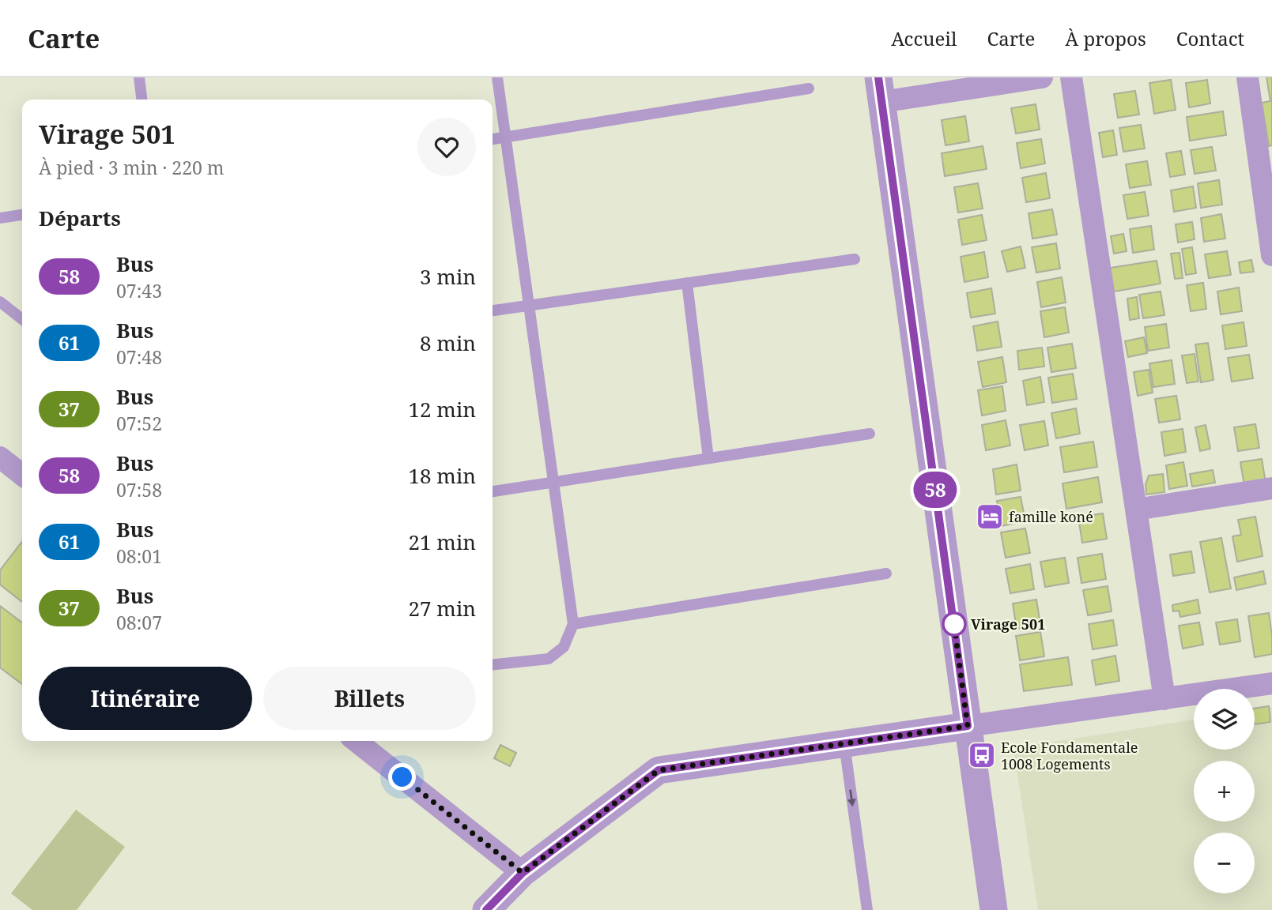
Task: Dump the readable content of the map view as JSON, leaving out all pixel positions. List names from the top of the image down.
{
  "places": {
    "hotel": ["famille koné"],
    "other": ["Virage 501"],
    "bus stop": ["Ecole Fondamentale 1008 Logements"]
  },
  "lines": ["bus line 58"],
  "page": {
    "header": "Carte",
    "nav": [
      "Accueil",
      "Carte",
      "À propos",
      "Contact"
    ],
    "on_map": "58",
    "heading": [
      ["Virage 501", "À pied · 3 min · 220 m"],
      "Départs"
    ],
    "list": [
      {
        "mark": "58",
        "name": "Bus",
        "note": "07:43",
        "value": "3 min"
      },
      {
        "mark": "61",
        "name": "Bus",
        "note": "07:48",
        "value": "8 min"
      },
      {
        "mark": "37",
        "name": "Bus",
        "note": "07:52",
        "value": "12 min"
      },
      {
        "mark": "58",
        "name": "Bus",
        "note": "07:58",
        "value": "18 min"
      },
      {
        "mark": "61",
        "name": "Bus",
        "note": "08:01",
        "value": "21 min"
      },
      {
        "mark": "37",
        "name": "Bus",
        "note": "08:07",
        "value": "27 min"
      }
    ],
    "buttons": ["Itinéraire", "Billets"],
    "map_buttons": ["+", "−"]
  }
}
